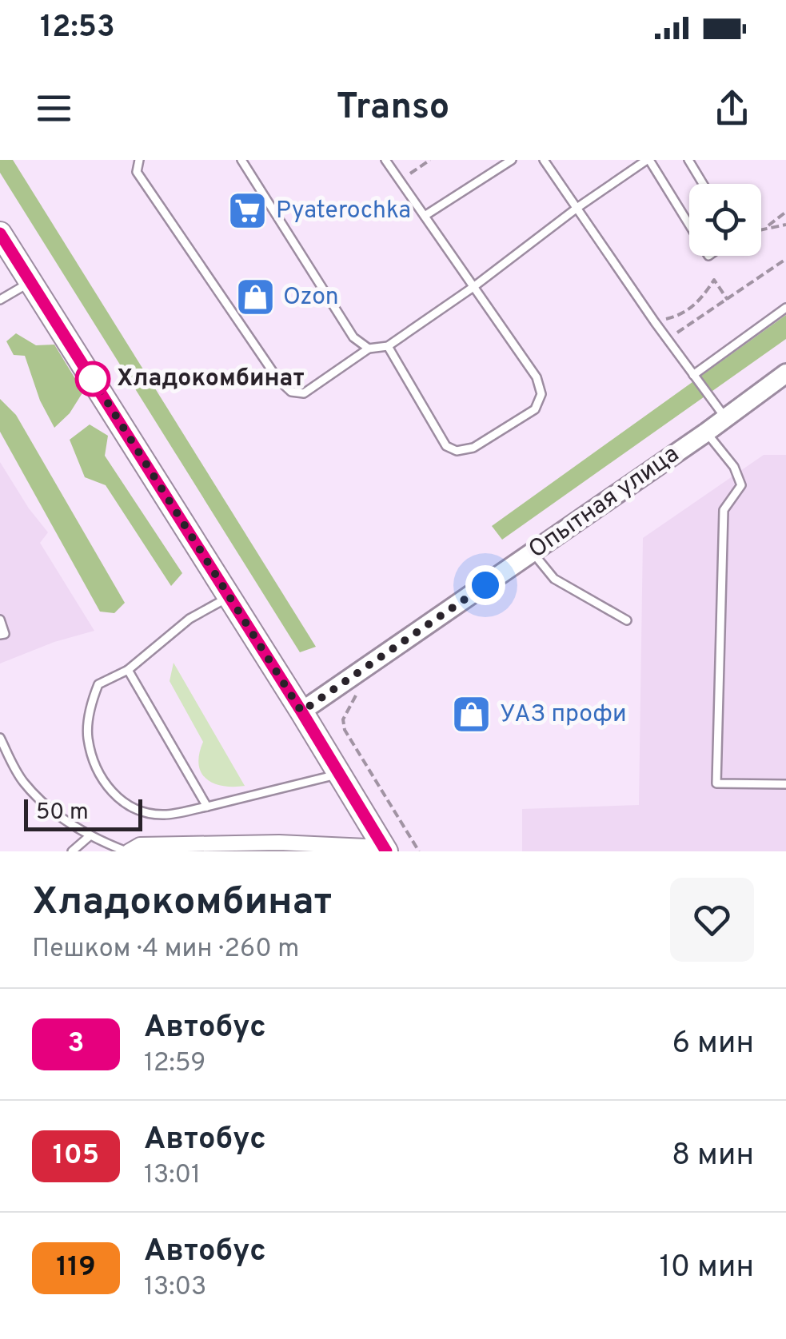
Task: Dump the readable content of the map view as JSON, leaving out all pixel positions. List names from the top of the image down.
{
  "streets": {
    "street": ["Опытная улица"]
  },
  "places": {
    "supermarket": ["Pyaterochka"],
    "shop": ["Ozon", "УАЗ профи"],
    "other": ["Хладокомбинат"]
  },
  "lines": ["bus line 3"],
  "scale_bar": "50 m",
  "page": {
    "status": "12:53",
    "header": "Transo",
    "scale": "50 m",
    "heading": ["Хладокомбинат", "Пешком · 4 мин · 260 m"],
    "list": [
      {
        "mark": "3",
        "name": "Автобус",
        "note": "12:59",
        "value": "6 мин"
      },
      {
        "mark": "105",
        "name": "Автобус",
        "note": "13:01",
        "value": "8 мин"
      },
      {
        "mark": "119",
        "name": "Автобус",
        "note": "13:03",
        "value": "10 мин"
      }
    ]
  }
}
